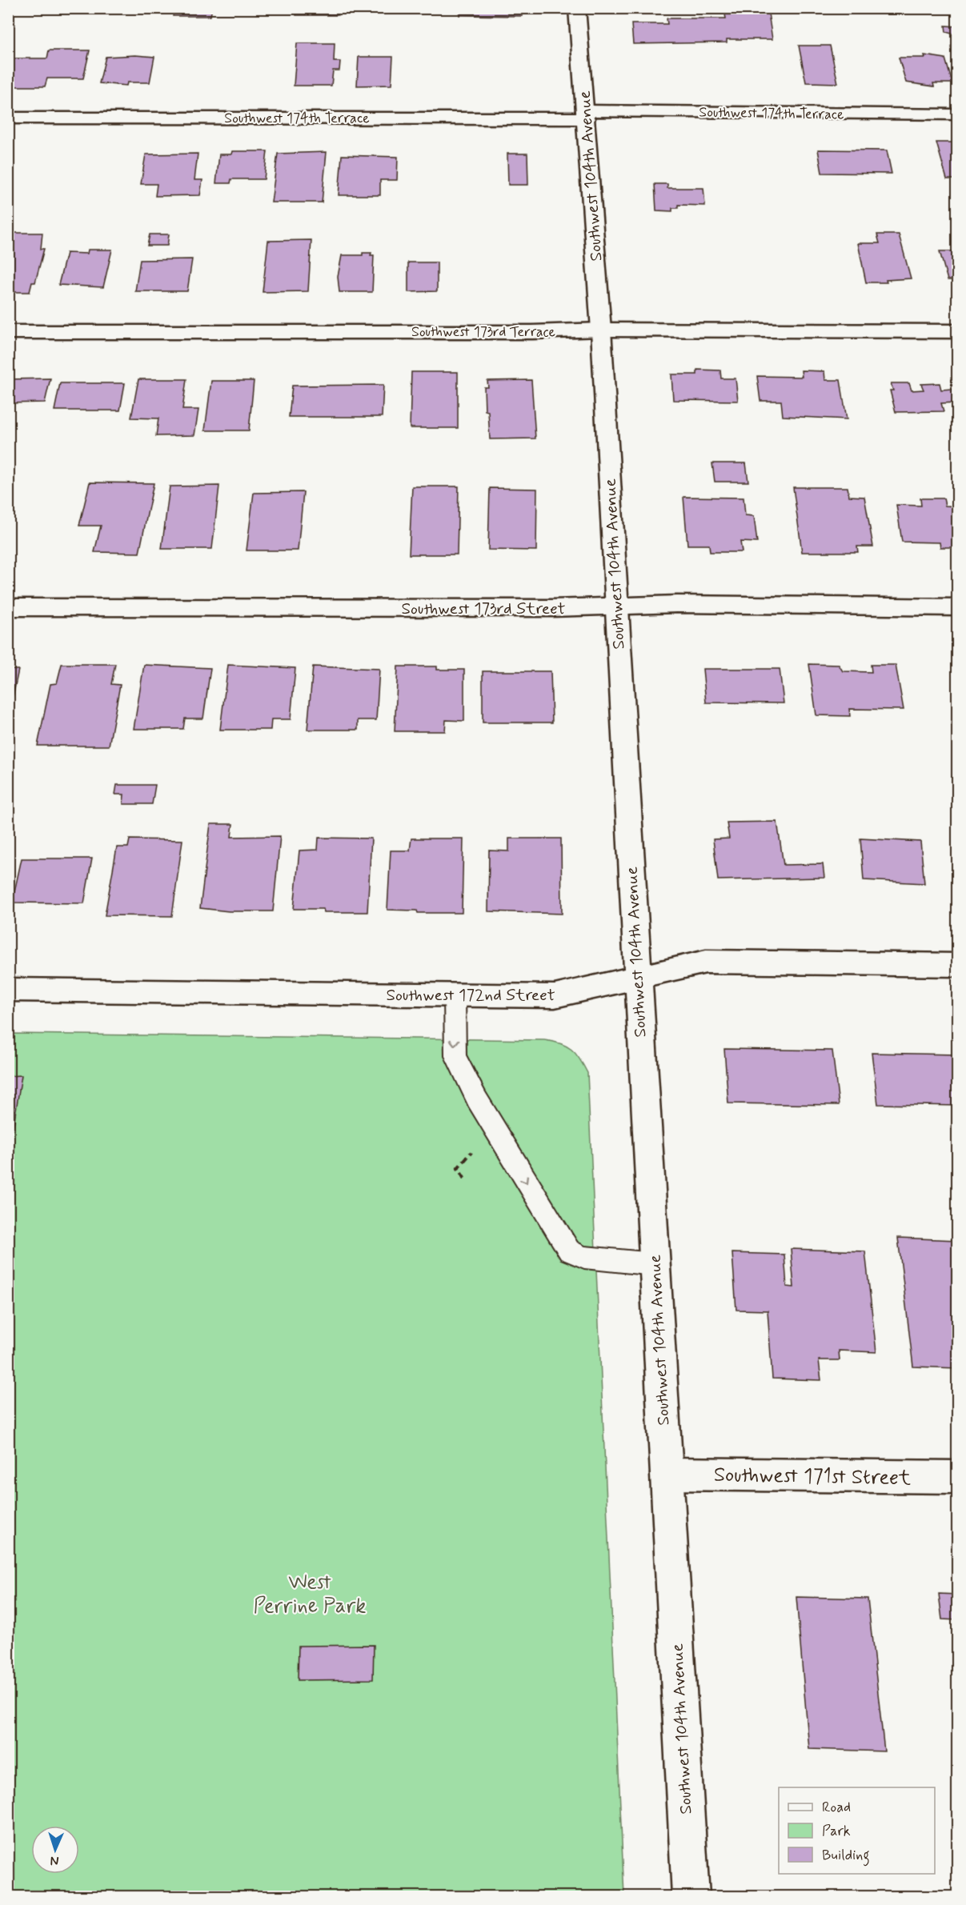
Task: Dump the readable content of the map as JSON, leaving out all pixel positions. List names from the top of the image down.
{
  "streets": {
    "street": [
      "Southwest 174th Terrace",
      "Southwest 104th Avenue",
      "Southwest 173rd Terrace",
      "Southwest 173rd Street",
      "Southwest 172nd Street",
      "Southwest 171st Street"
    ]
  },
  "crossings": [
    ["Southwest 174th Terrace", "Southwest 104th Avenue"],
    ["Southwest 104th Avenue", "Southwest 173rd Terrace"],
    ["Southwest 104th Avenue", "Southwest 173rd Street"],
    ["Southwest 104th Avenue", "Southwest 172nd Street"],
    ["Southwest 104th Avenue", "Southwest 171st Street"]
  ],
  "parks": ["West Perrine Park"],
  "legend": ["Road", "Park", "Building"],
  "north": "bottom"
}
